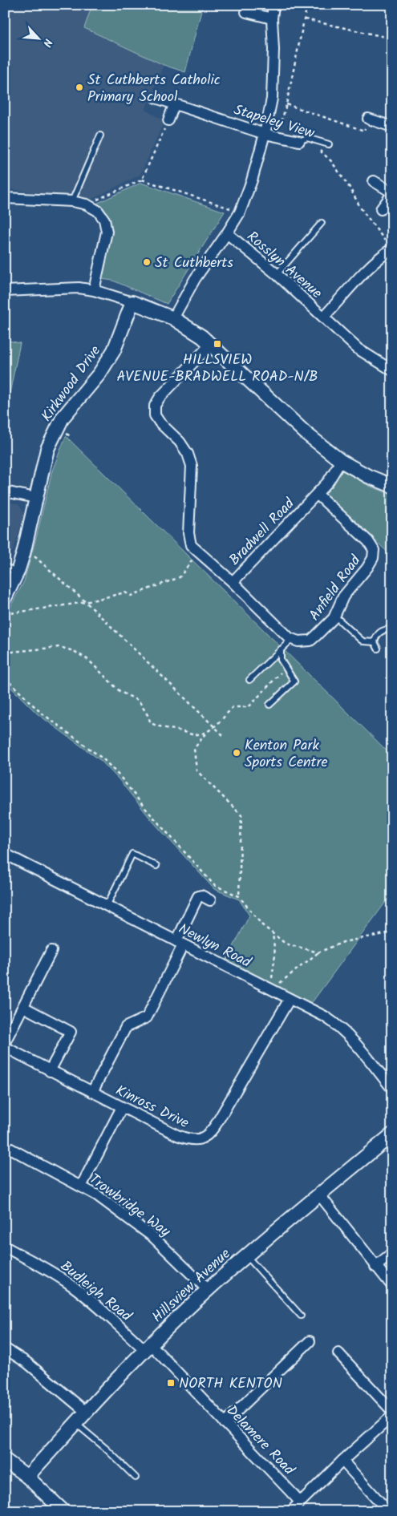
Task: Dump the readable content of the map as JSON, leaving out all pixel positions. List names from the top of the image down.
{
  "streets": {
    "street": [
      "Stapeley View",
      "Rosslyn Avenue",
      "Kirkwood Drive",
      "Bradwell Road",
      "Anfield Road",
      "Newlyn Road",
      "Kinross Drive",
      "Trowbridge Way",
      "Hillsview Avenue",
      "Budleigh Road",
      "Delamere Road"
    ]
  },
  "crossings": [
    ["Bradwell Road", "Anfield Road"],
    ["Newlyn Road", "Kinross Drive"],
    ["Trowbridge Way", "Hillsview Avenue"],
    ["Hillsview Avenue", "Budleigh Road"],
    ["Hillsview Avenue", "Delamere Road"],
    ["Budleigh Road", "Delamere Road"]
  ],
  "places": {
    "other": ["St Cuthberts Catholic Primary School", "St Cuthberts", "Kenton Park Sports Centre"],
    "transit": ["HILLSVIEW AVENUE-BRADWELL ROAD-N/B", "NORTH KENTON"]
  },
  "north": "bottom right"
}
